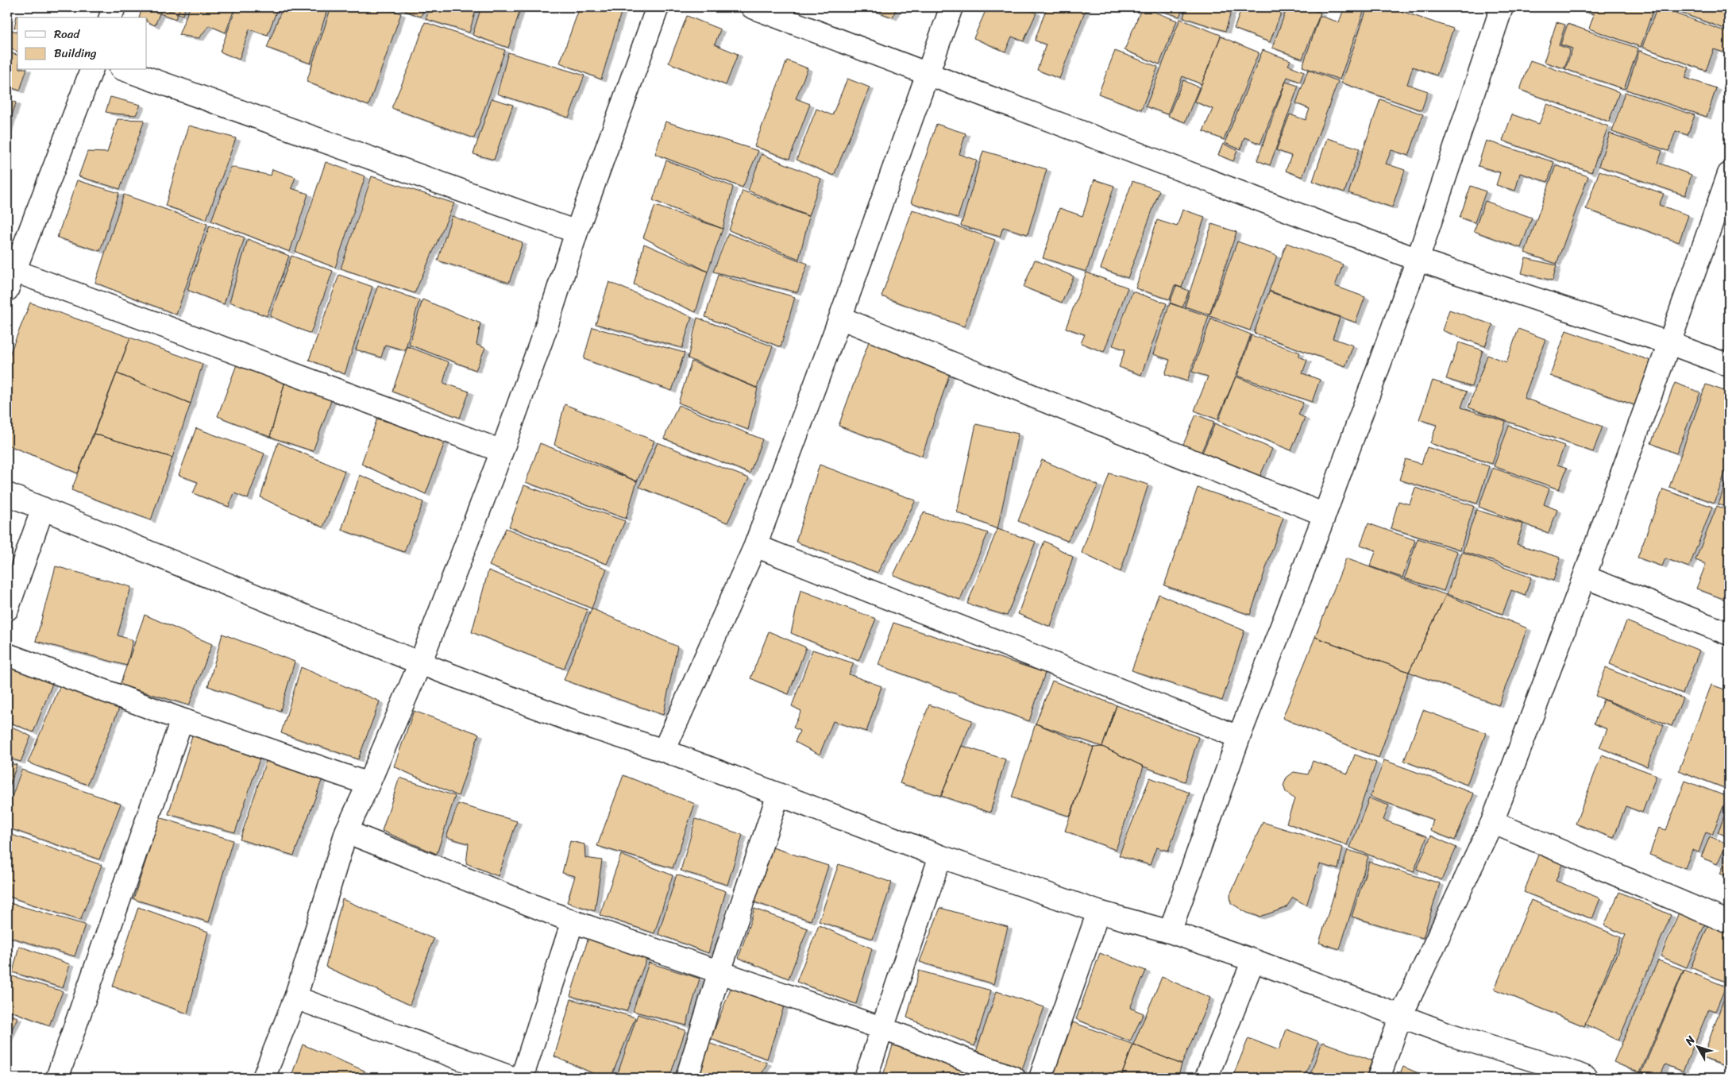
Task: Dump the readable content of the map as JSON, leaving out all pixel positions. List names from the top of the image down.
{
  "legend": ["Road", "Building"],
  "north": "top left"
}
